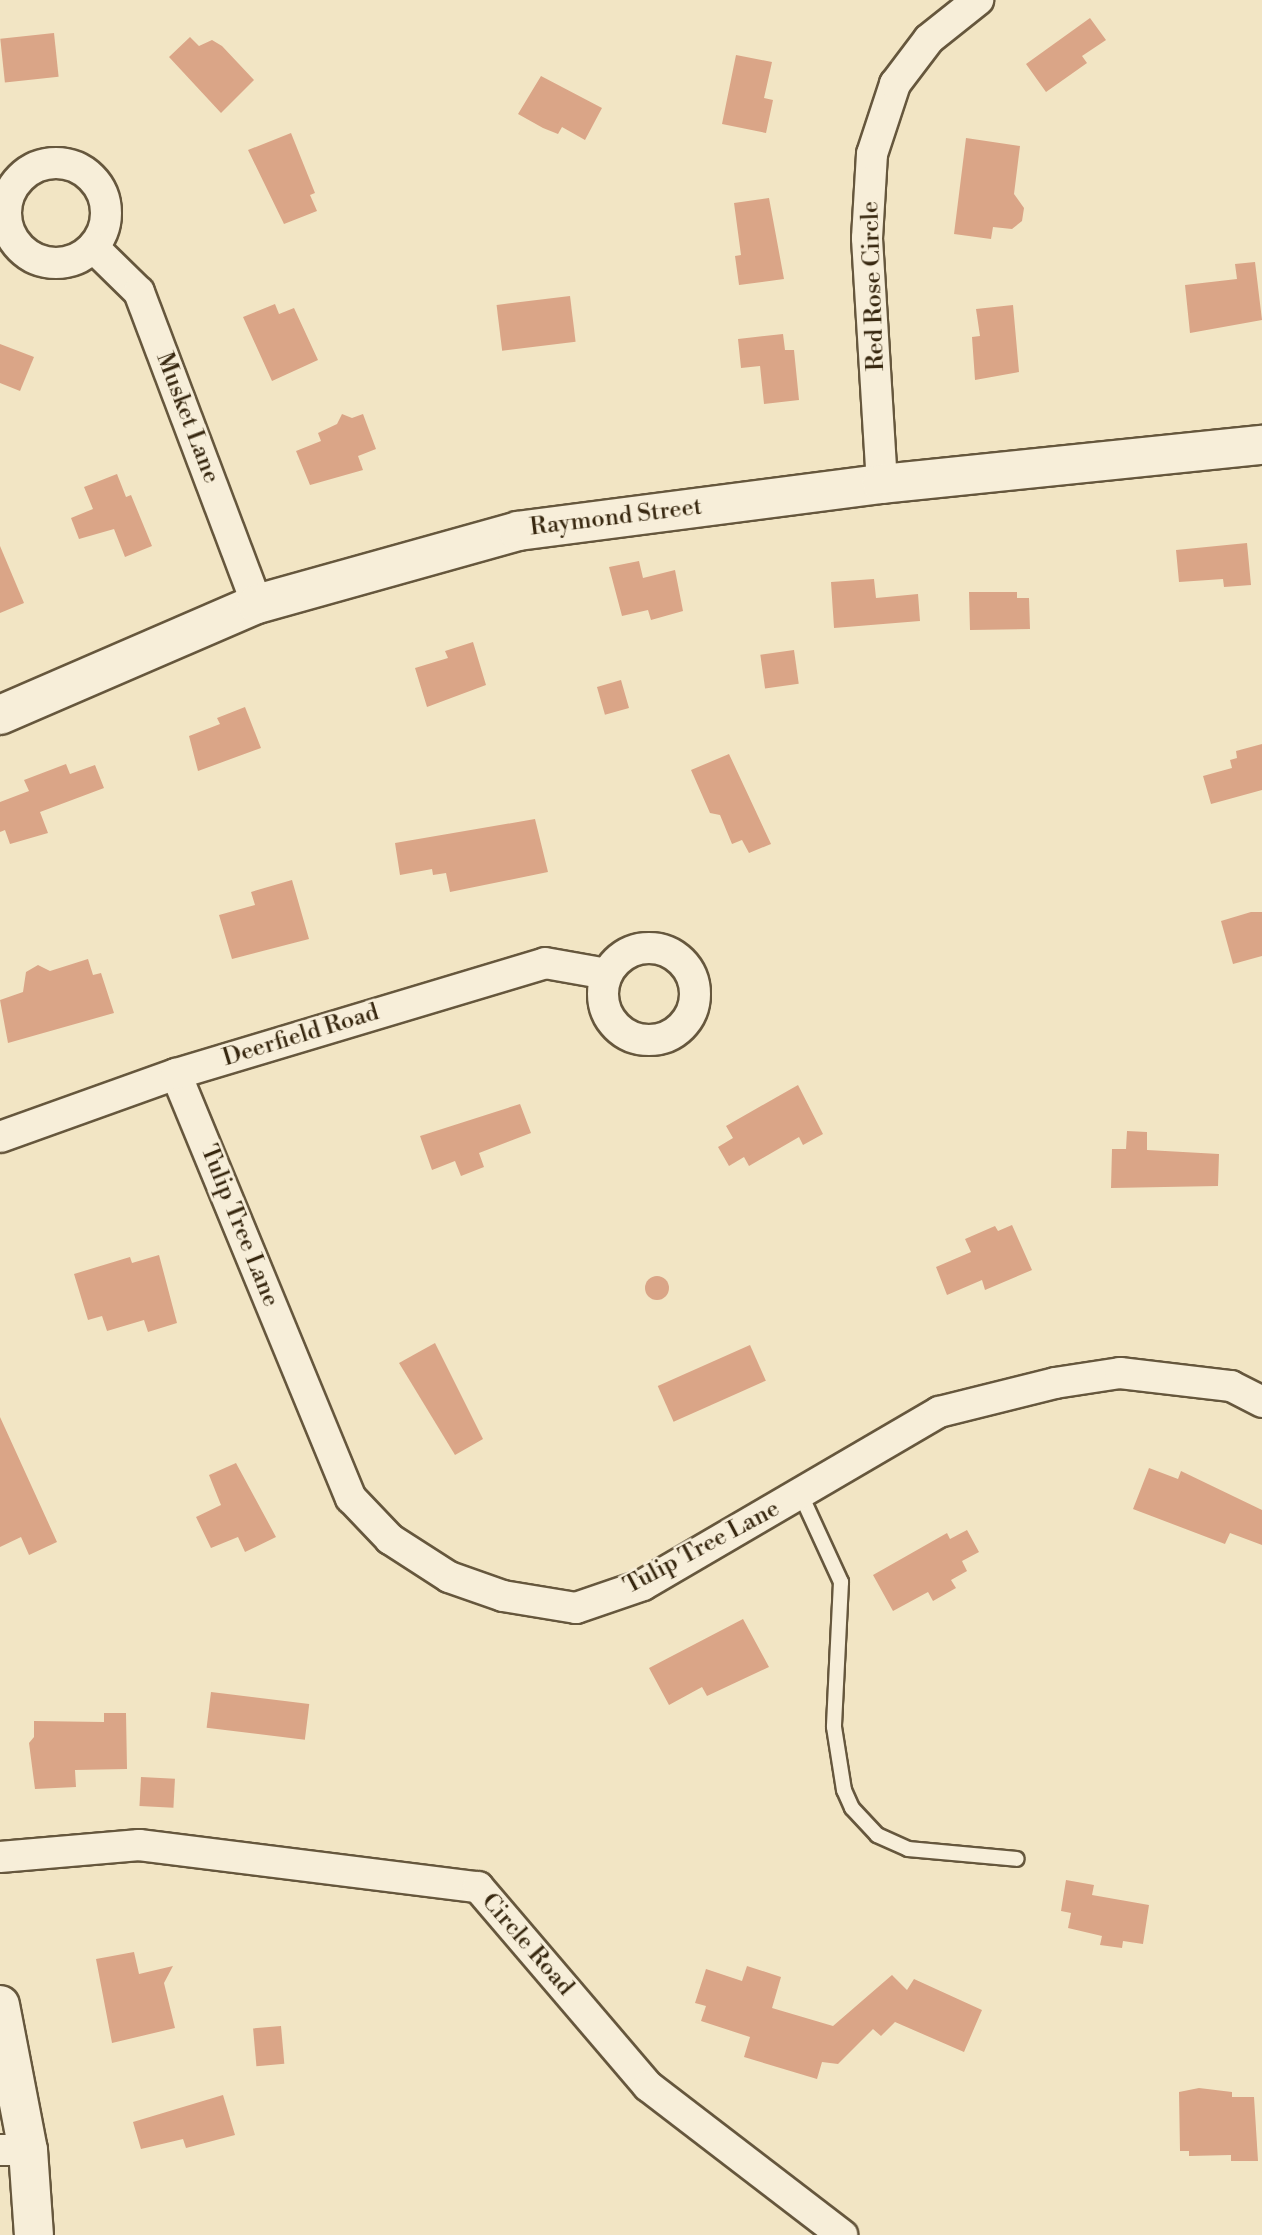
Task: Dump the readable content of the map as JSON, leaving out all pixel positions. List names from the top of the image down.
{
  "streets": {
    "street": [
      "Red Rose Circle",
      "Musket Lane",
      "Raymond Street",
      "Deerfield Road",
      "Tulip Tree Lane",
      "Circle Road"
    ]
  },
  "crossings": [
    ["Red Rose Circle", "Raymond Street"],
    ["Musket Lane", "Raymond Street"],
    ["Deerfield Road", "Tulip Tree Lane"]
  ]
}
